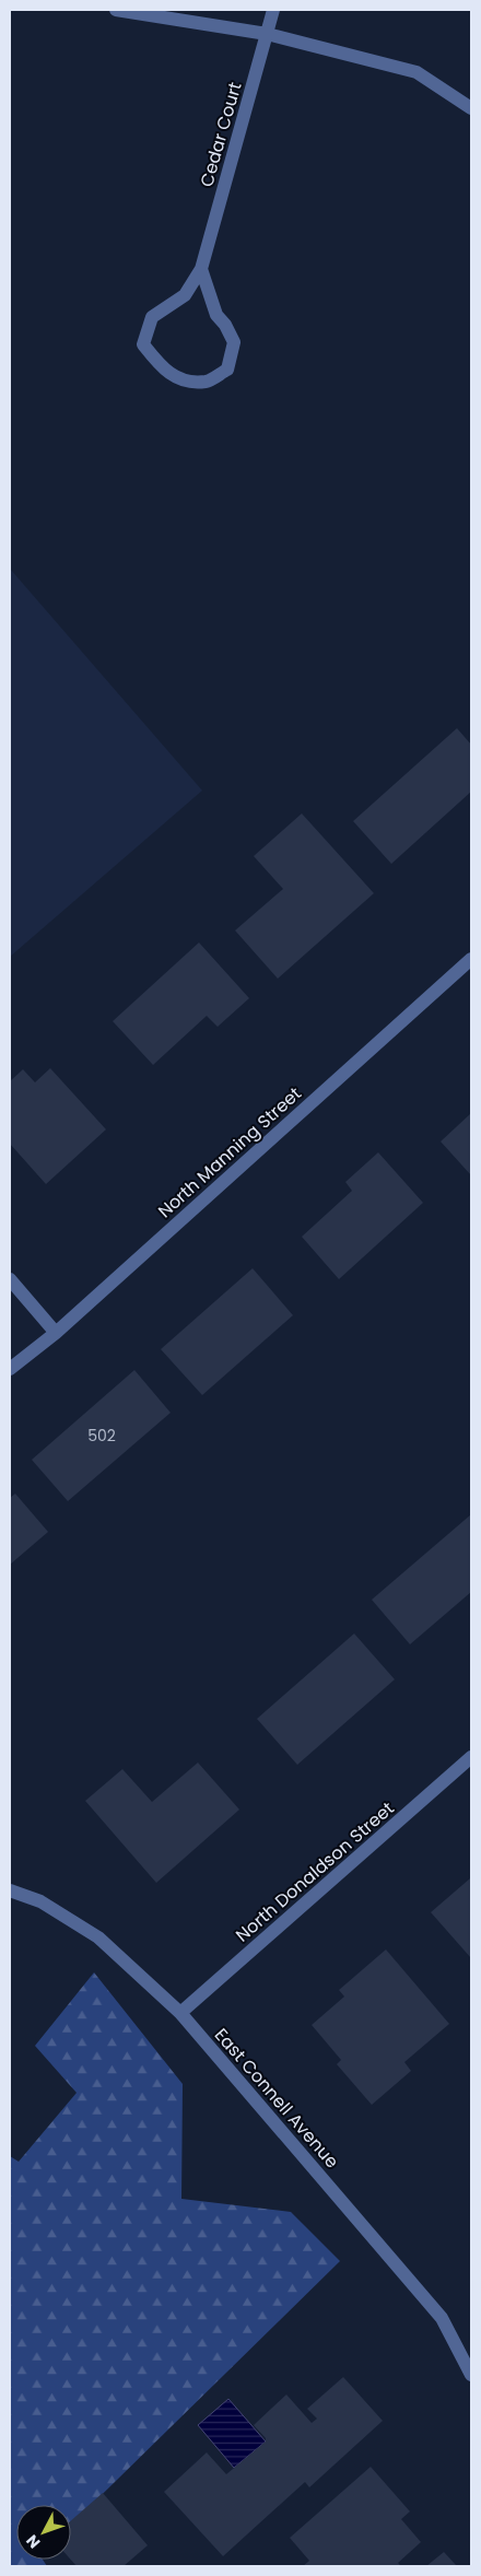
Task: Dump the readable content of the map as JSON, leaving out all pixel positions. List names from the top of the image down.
{
  "streets": {
    "street": [
      "Cedar Court",
      "North Manning Street",
      "North Donaldson Street",
      "East Connell Avenue"
    ]
  },
  "crossings": [
    ["North Donaldson Street", "East Connell Avenue"]
  ],
  "house_numbers": ["502"],
  "north": "bottom left"
}
